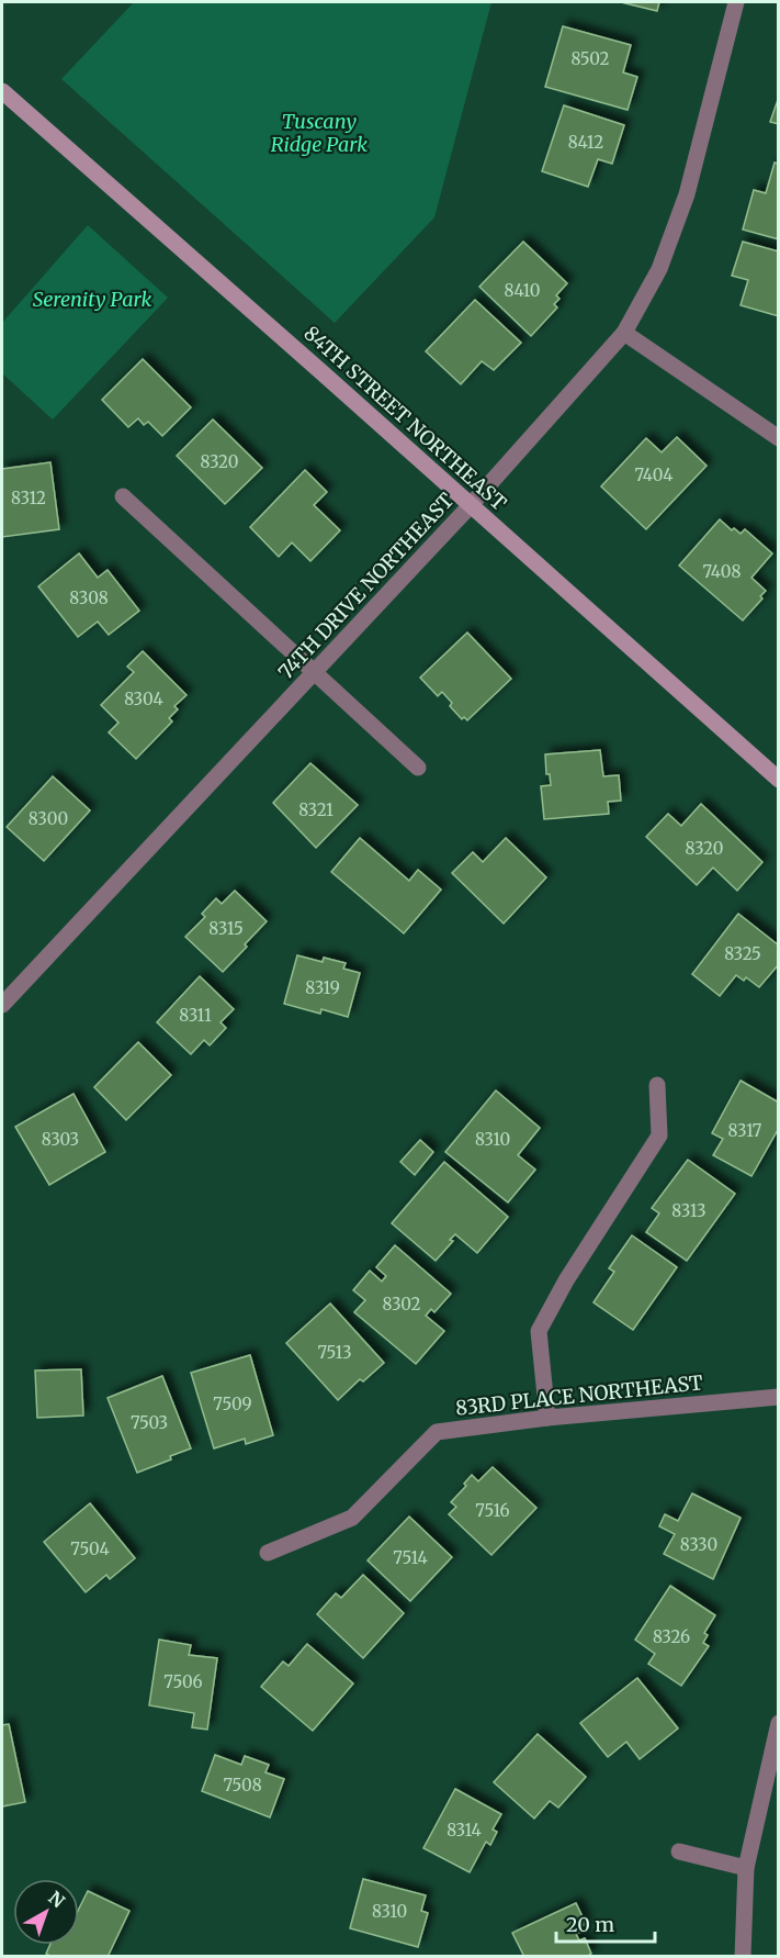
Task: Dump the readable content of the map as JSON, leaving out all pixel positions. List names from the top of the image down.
{
  "streets": {
    "street": ["84TH STREET NORTHEAST", "74TH DRIVE NORTHEAST", "83RD PLACE NORTHEAST"]
  },
  "crossings": [
    ["84TH STREET NORTHEAST", "74TH DRIVE NORTHEAST"]
  ],
  "parks": ["Tuscany Ridge Park", "Serenity Park"],
  "house_numbers": [
    "8502",
    "8412",
    "8410",
    "8320",
    "7404",
    "8312",
    "7408",
    "8308",
    "8304",
    "8321",
    "8300",
    "8320",
    "8315",
    "8325",
    "8319",
    "8311",
    "8317",
    "8303",
    "8310",
    "8313",
    "8302",
    "7513",
    "7509",
    "7503",
    "7516",
    "8330",
    "7504",
    "7514",
    "8326",
    "7506",
    "7508",
    "8314",
    "8310"
  ],
  "scale_bar": "20 m",
  "north": "top right"
}
